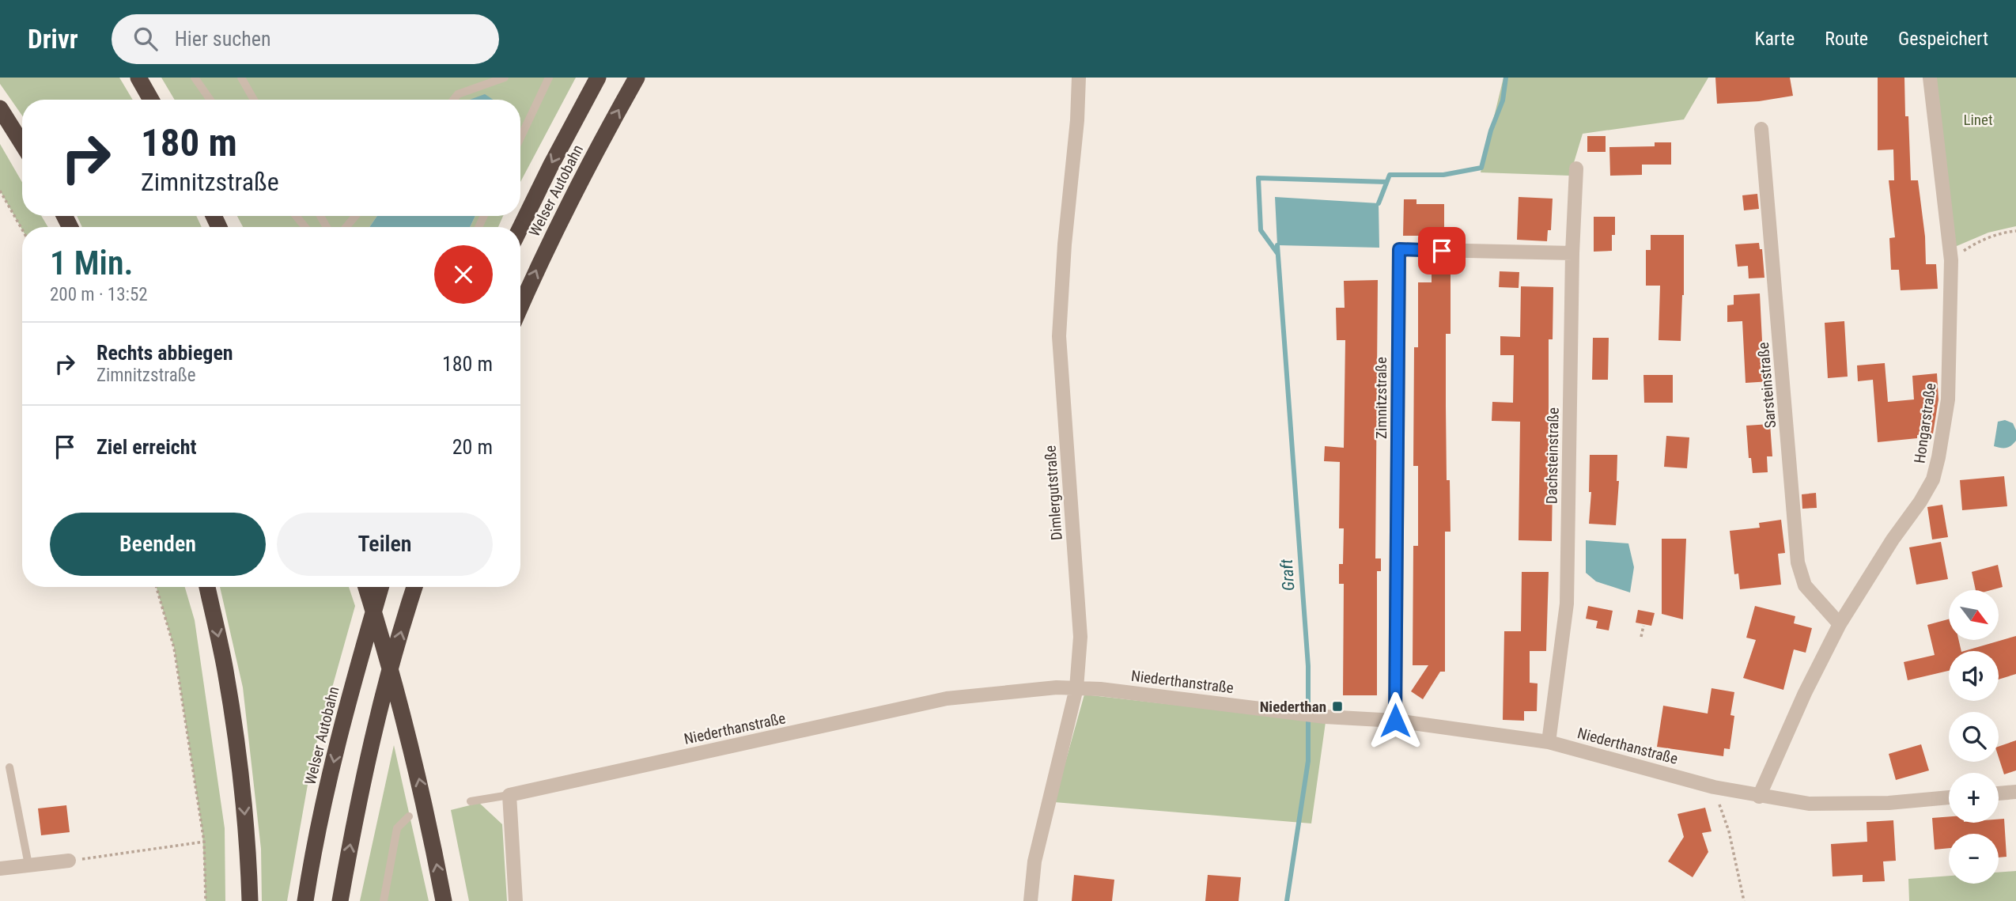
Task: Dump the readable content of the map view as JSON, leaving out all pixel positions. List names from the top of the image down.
{
  "streets": {
    "highway": ["Welser Autobahn"],
    "street": [
      "Sarsteinstraße",
      "Zimnitzstraße",
      "Hongarstraße",
      "Dachsteinstraße",
      "Dimlergutstraße",
      "Niederthanstraße"
    ]
  },
  "crossings": [
    ["Sarsteinstraße", "Hongarstraße"],
    ["Zimnitzstraße", "Dachsteinstraße"],
    ["Zimnitzstraße", "Niederthanstraße"],
    ["Hongarstraße", "Niederthanstraße"],
    ["Dachsteinstraße", "Niederthanstraße"],
    ["Dimlergutstraße", "Niederthanstraße"]
  ],
  "water": ["Graft"],
  "parks": ["Linet"],
  "places": {
    "transit": ["Niederthan"]
  },
  "north": "bottom right",
  "page": {
    "header": "Drivr",
    "search": "Hier suchen",
    "nav": ["Karte", "Route", "Gespeichert"],
    "turn": ["180 m", "Zimnitzstraße"],
    "heading": ["1 Min.", "200 m · 13:52"],
    "list": [
      {
        "name": "Rechts abbiegen",
        "note": "Zimnitzstraße",
        "value": "180 m"
      },
      {
        "name": "Ziel erreicht",
        "value": "20 m"
      }
    ],
    "buttons": ["Beenden", "Teilen"],
    "map_buttons": ["+", "−"]
  }
}
